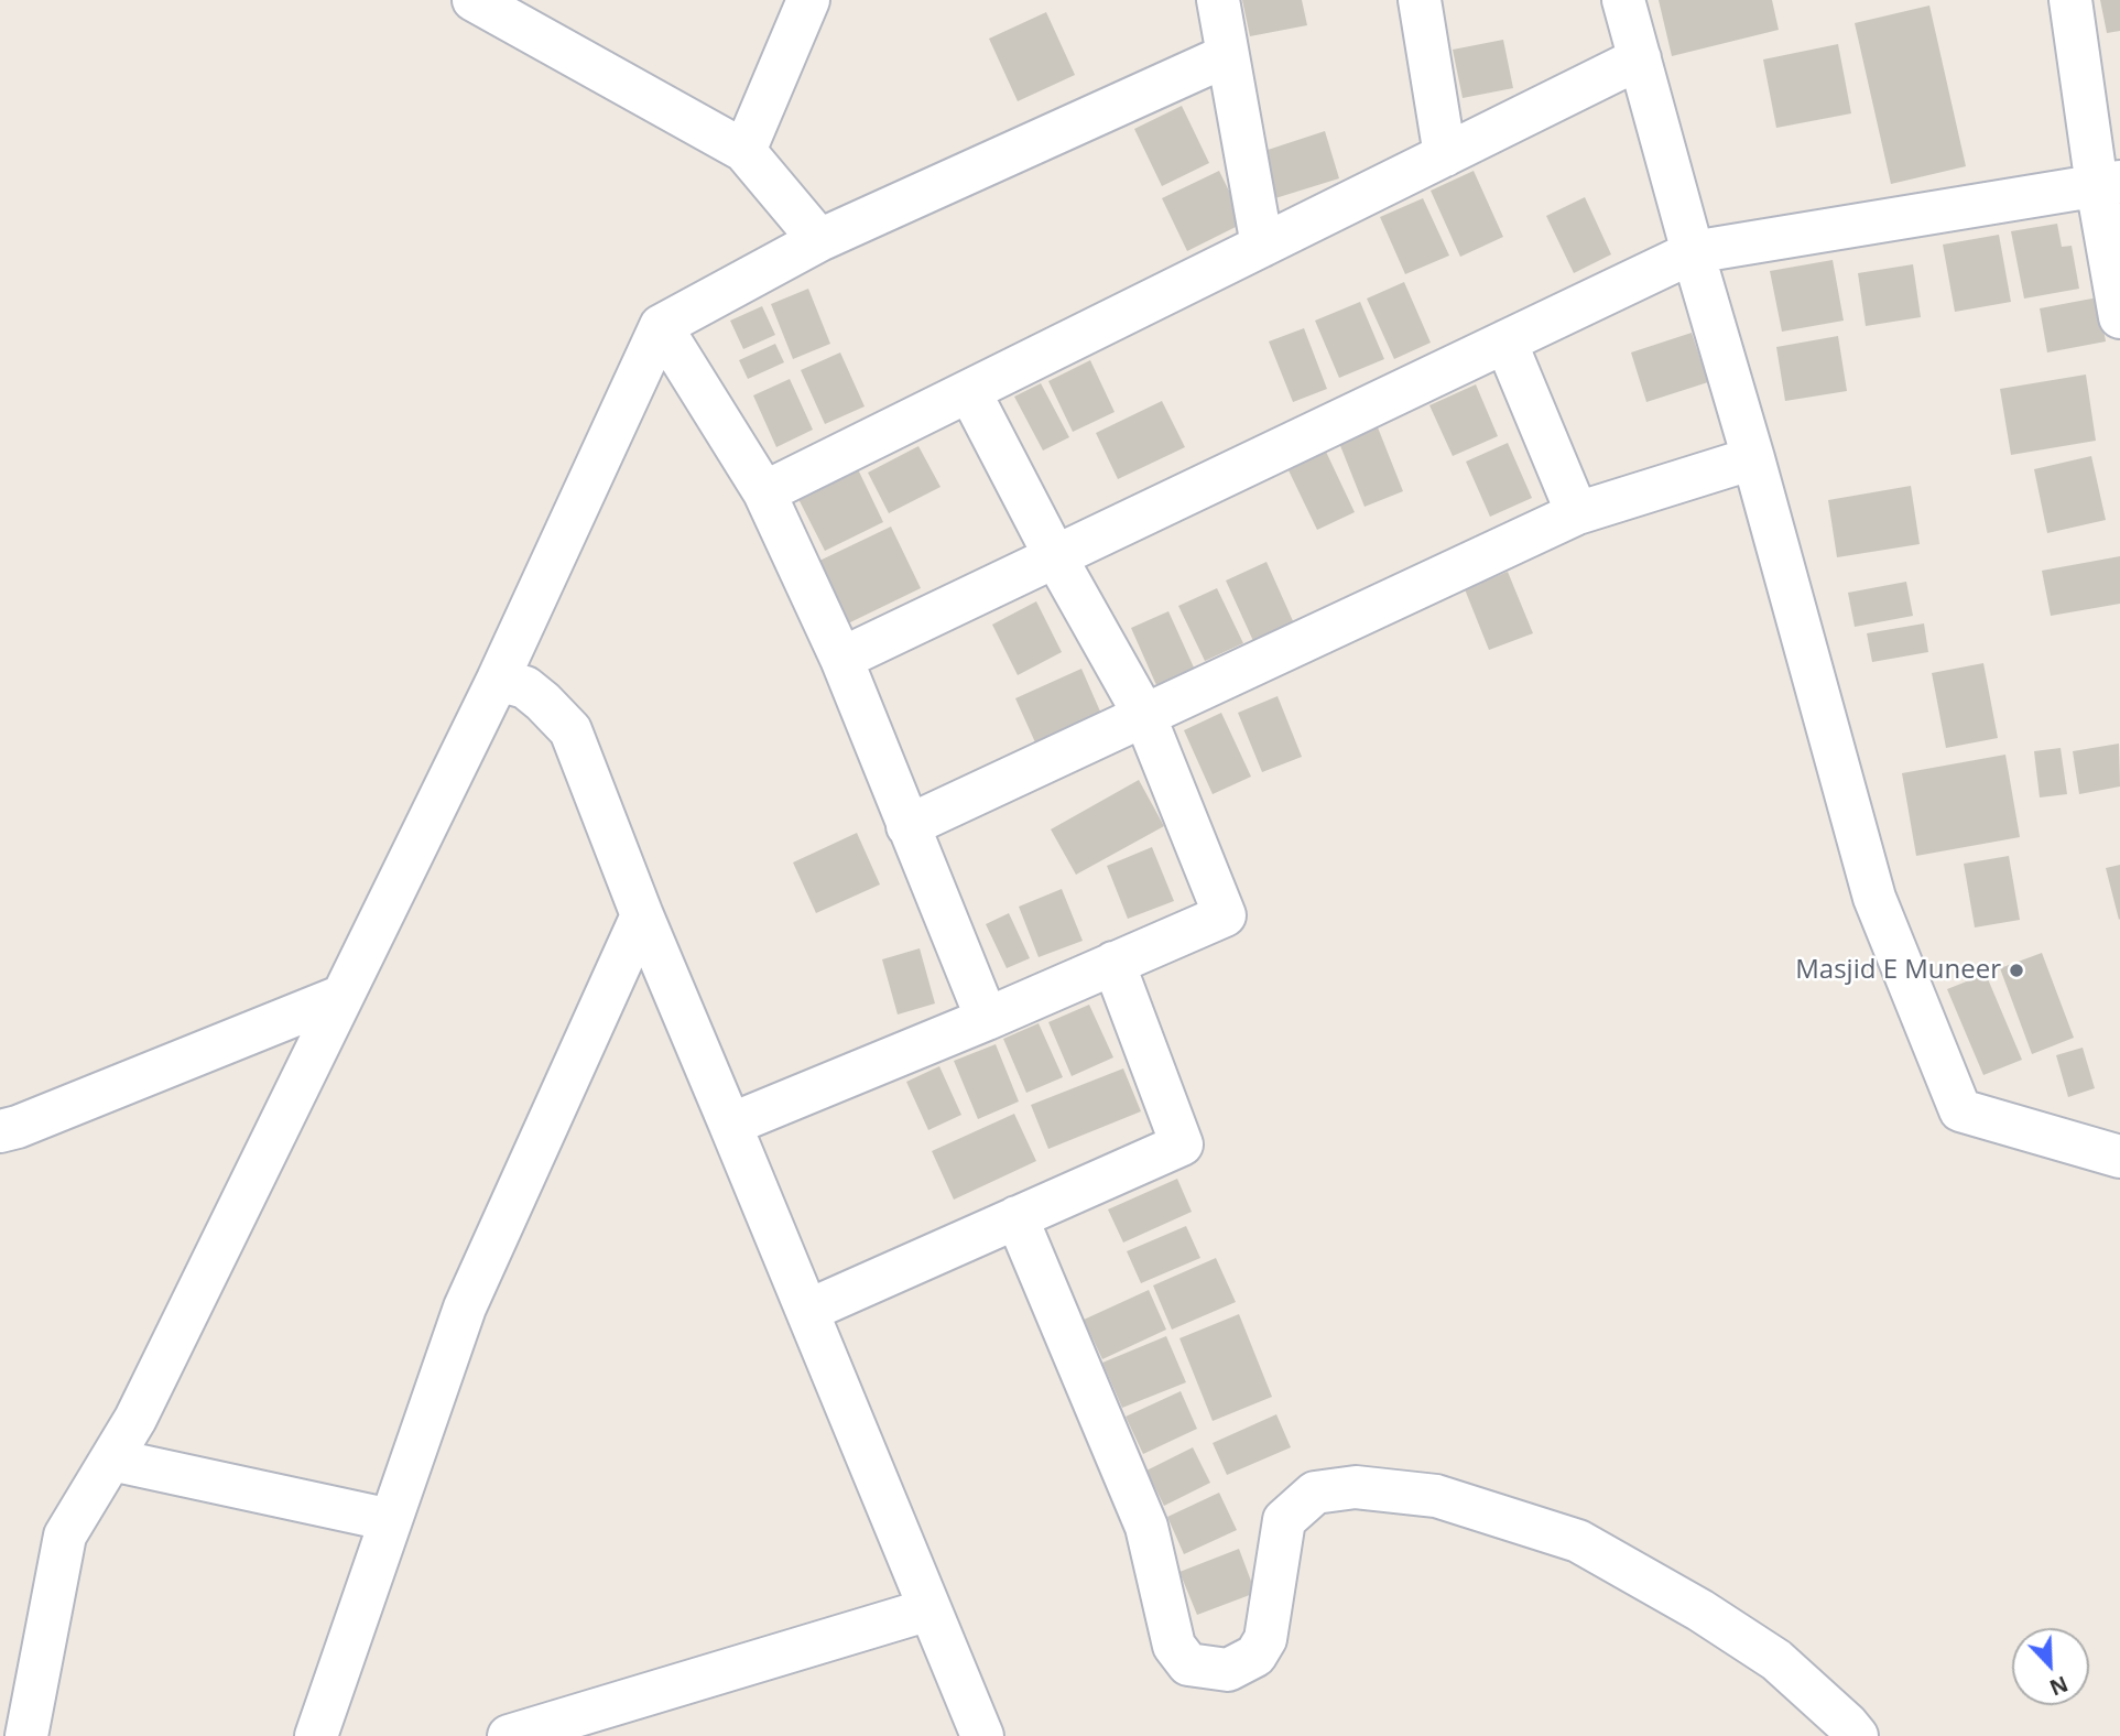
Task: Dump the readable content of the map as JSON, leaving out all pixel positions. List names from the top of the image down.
{
  "places": ["Masjid E Muneer"],
  "north": "bottom right"
}
